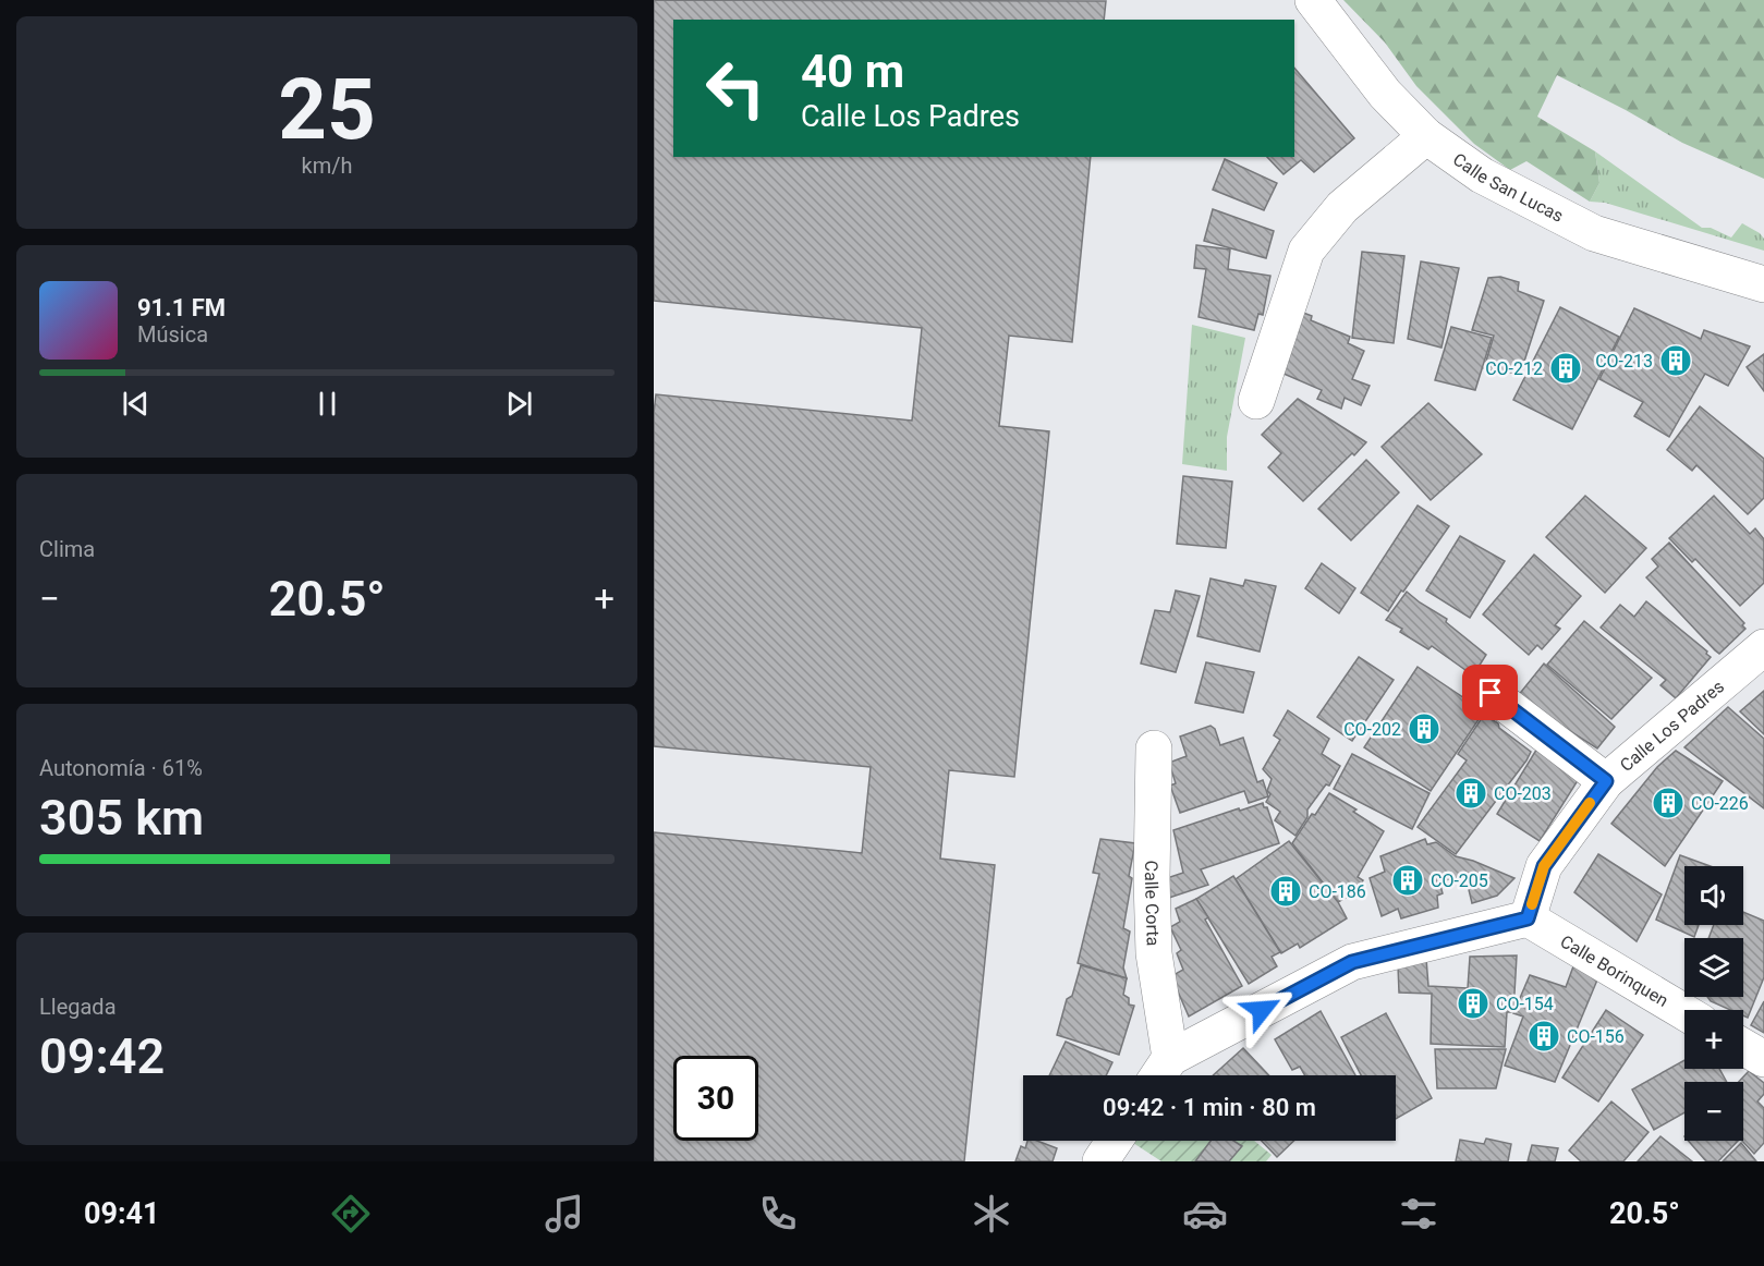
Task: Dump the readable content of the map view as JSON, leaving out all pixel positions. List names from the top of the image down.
{
  "streets": {
    "street": [
      "Calle San Lucas",
      "Calle Los Padres",
      "Calle Corta",
      "Calle Borinquen"
    ]
  },
  "crossings": [
    ["Calle Los Padres", "Calle Borinquen"]
  ],
  "places": {
    "building": [
      "CO-213",
      "CO-212",
      "CO-202",
      "CO-203",
      "CO-226",
      "CO-205",
      "CO-186",
      "CO-154",
      "CO-156"
    ]
  },
  "page": {
    "tile": [
      ["25", "km/h"],
      "Clima",
      ["Autonomía · 61%", "305 km"],
      ["Llegada", "09:42"]
    ],
    "turn": ["40 m", "Calle Los Padres"],
    "song": ["91.1 FM", "Música"],
    "heat": ["−", "20.5°", "+"],
    "map_buttons": ["+", "−"],
    "limit": "30",
    "trip": "09:42 · 1 min · 80 m",
    "tabs": ["09:41", "20.5°"]
  }
}
